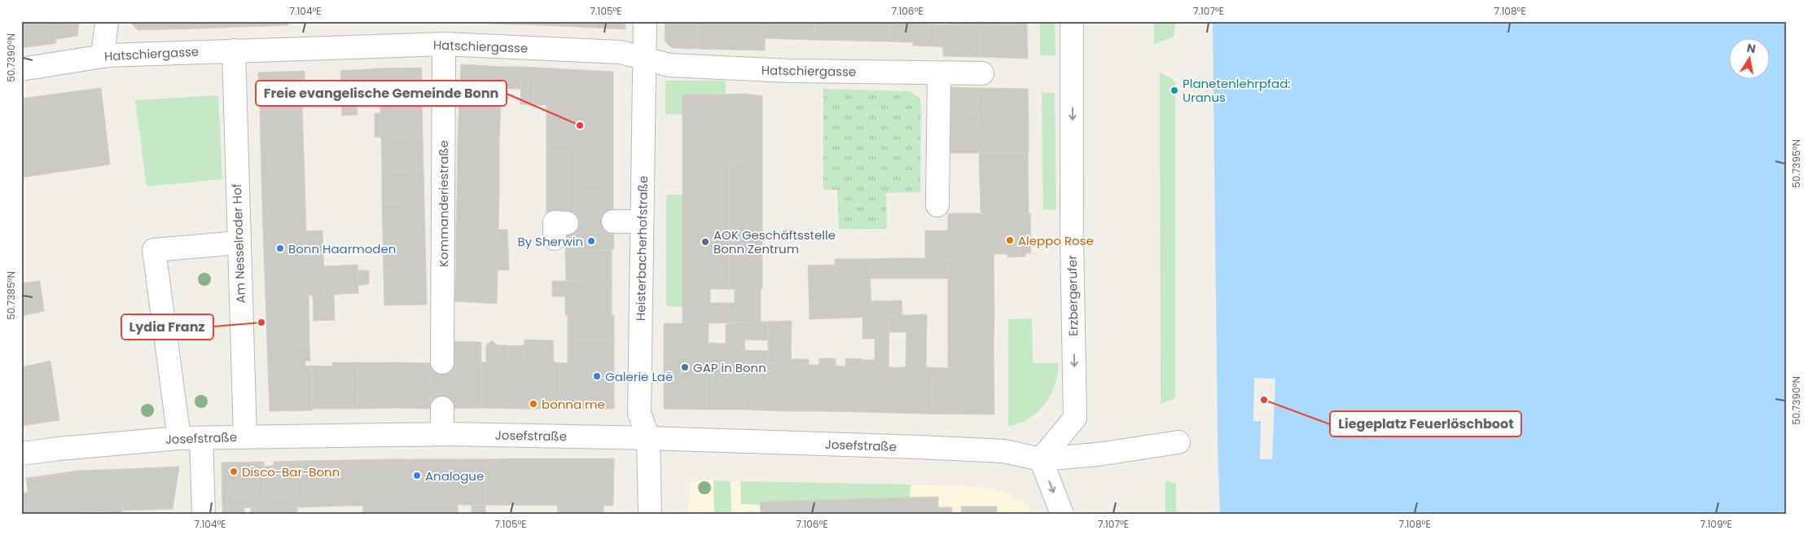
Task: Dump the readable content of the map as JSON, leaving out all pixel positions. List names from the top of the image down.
{
  "streets": {
    "street": [
      "Hatschiergasse",
      "Kommanderiestraße",
      "Am Nesselroder Hof",
      "Heisterbacherhofstraße",
      "Erzbergerufer",
      "Josefstraße"
    ]
  },
  "crossings": [
    ["Hatschiergasse", "Kommanderiestraße"],
    ["Hatschiergasse", "Am Nesselroder Hof"],
    ["Hatschiergasse", "Heisterbacherhofstraße"],
    ["Am Nesselroder Hof", "Josefstraße"],
    ["Heisterbacherhofstraße", "Josefstraße"],
    ["Erzbergerufer", "Josefstraße"]
  ],
  "one_way": ["Erzbergerufer"],
  "places": [
    "Planetenlehrpfad: Uranus",
    "Freie evangelische Gemeinde Bonn",
    "Aleppo Rose",
    "By Sherwin",
    "AOK Geschäftsstelle Bonn Zentrum",
    "Bonn Haarmoden",
    "Lydia Franz",
    "GAP in Bonn",
    "Galerie Laë",
    "Liegeplatz Feuerlöschboot",
    "bonna me",
    "Disco-Bar-Bonn",
    "Analogue"
  ],
  "north": "top",
  "coordinates": [
    "7.104°E",
    "7.105°E",
    "7.106°E",
    "7.107°E",
    "7.108°E",
    "50.7390°N",
    "50.7395°N",
    "50.7385°N",
    "7.109°E"
  ]
}
